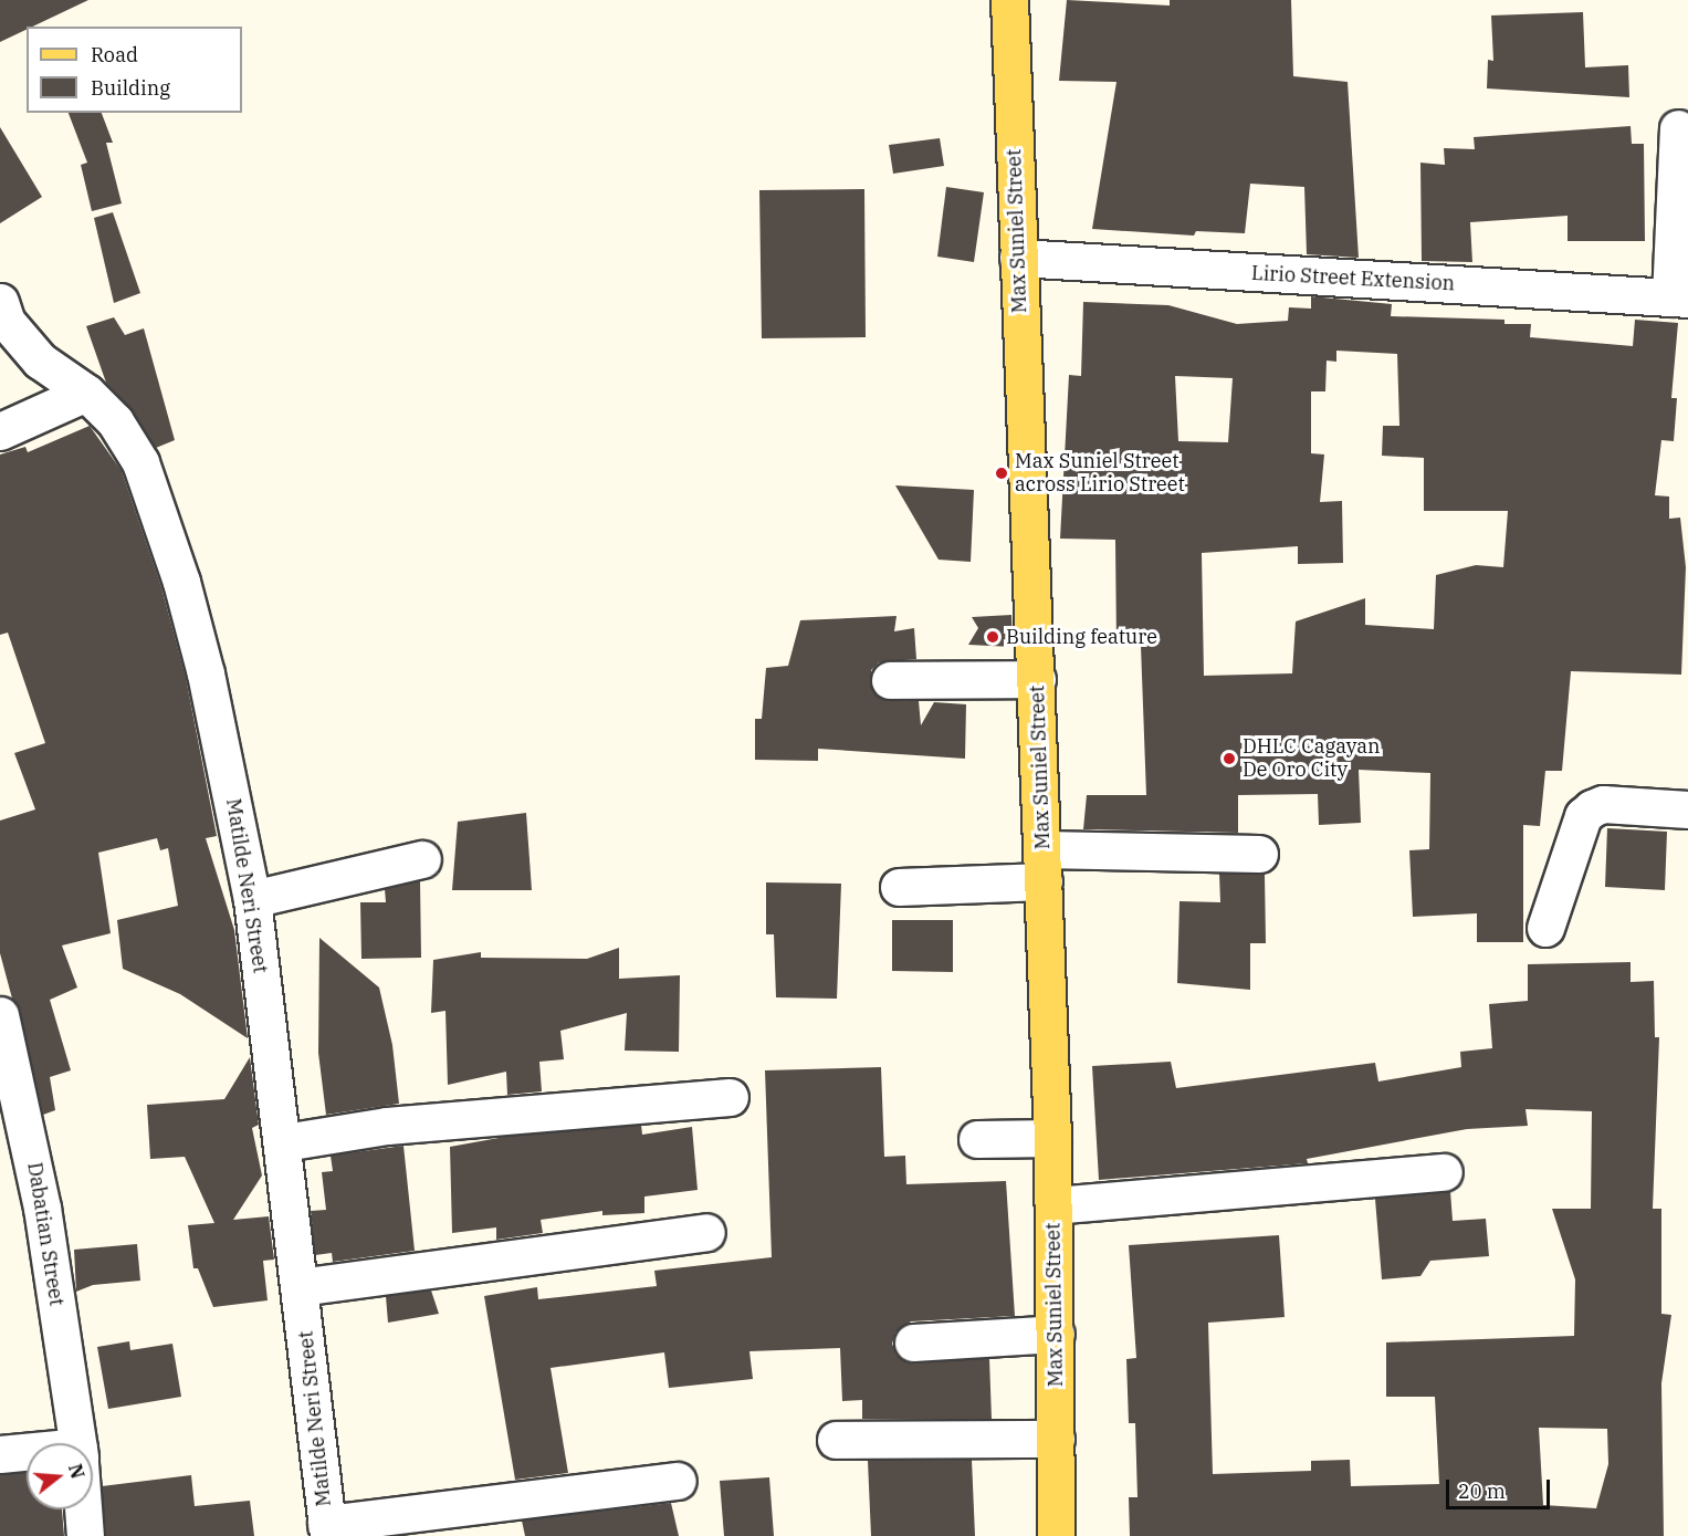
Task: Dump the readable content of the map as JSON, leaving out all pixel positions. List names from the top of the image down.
{
  "streets": {
    "main road": ["Max Suniel Street"],
    "street": ["Lirio Street Extension", "Matilde Neri Street", "Dabatian Street"]
  },
  "crossings": [
    ["Max Suniel Street", "Lirio Street Extension"]
  ],
  "places": ["Max Suniel Street across Lirio Street", "Building feature", "DHLC Cagayan De Oro City"],
  "legend": ["Road", "Building"],
  "scale_bar": "20 m",
  "north": "right"
}
